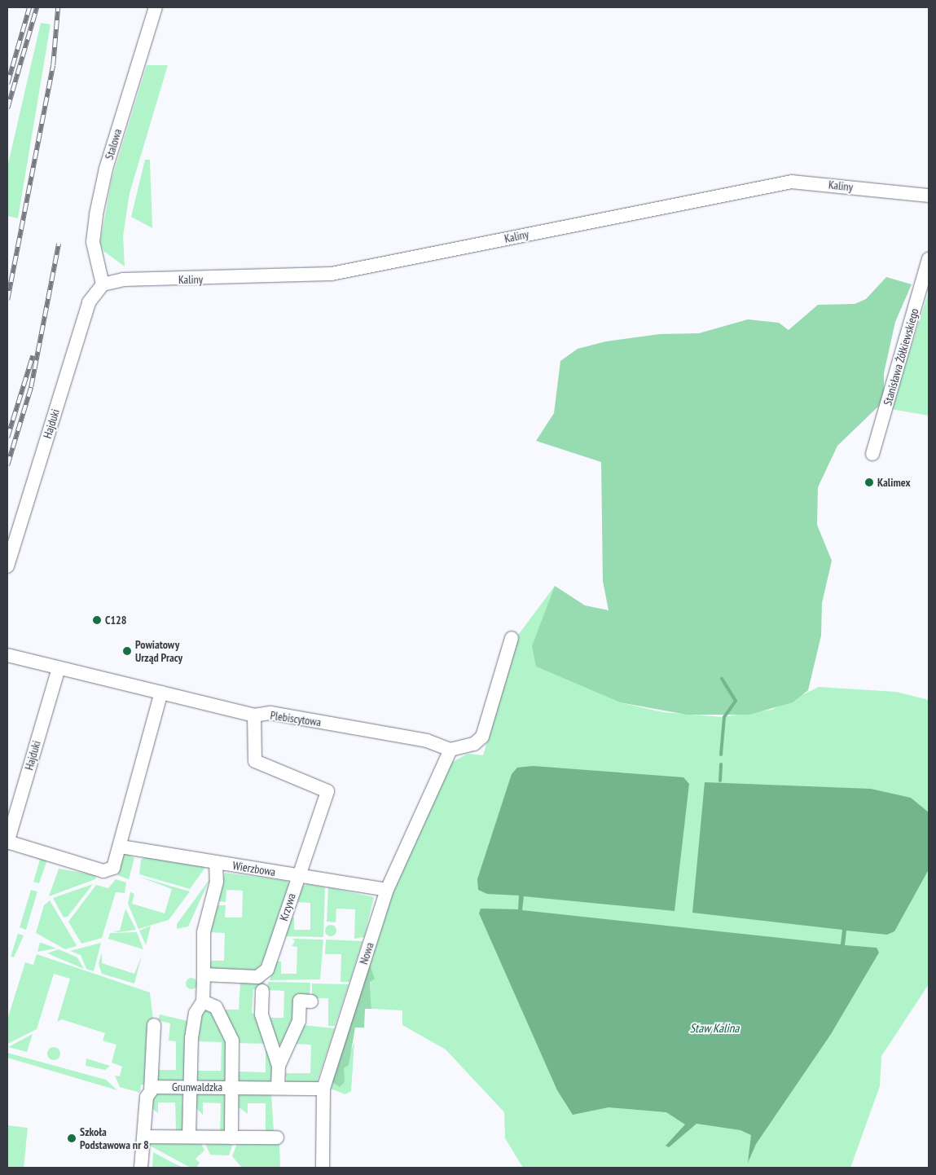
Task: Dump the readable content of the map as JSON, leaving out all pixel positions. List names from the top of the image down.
{
  "streets": {
    "street": [
      "Stalowa",
      "Kaliny",
      "Stanisława Żółkiewskiego",
      "Hajduki",
      "Plebiscytowa",
      "Wierzbowa",
      "Krzywa",
      "Nowa",
      "Grunwaldzka"
    ]
  },
  "crossings": [
    ["Stalowa", "Kaliny"],
    ["Stalowa", "Hajduki"],
    ["Kaliny", "Hajduki"],
    ["Hajduki", "Plebiscytowa"],
    ["Plebiscytowa", "Krzywa"],
    ["Plebiscytowa", "Nowa"],
    ["Wierzbowa", "Krzywa"],
    ["Wierzbowa", "Nowa"],
    ["Nowa", "Grunwaldzka"]
  ],
  "water": ["Staw Kalina"],
  "places": [
    "Kalimex",
    "C128",
    "Powiatowy Urząd Pracy",
    "Szkoła Podstawowa nr 8"
  ]
}
